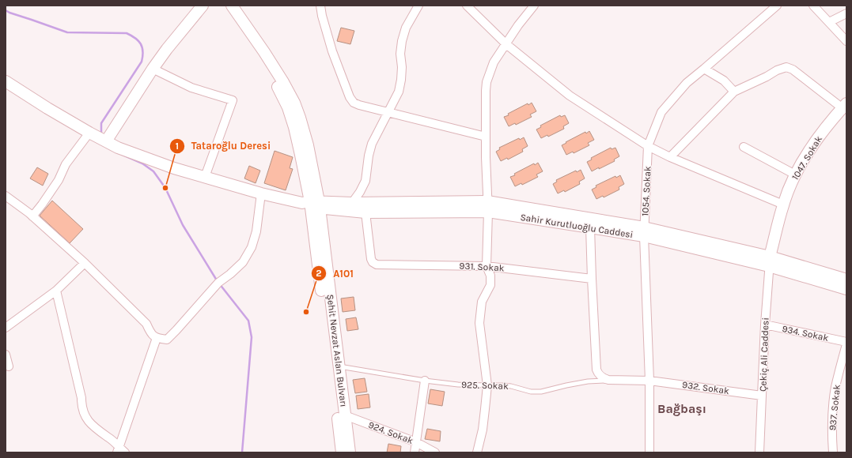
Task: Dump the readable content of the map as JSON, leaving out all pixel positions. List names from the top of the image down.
{
  "streets": {
    "street": [
      "1047. Sokak",
      "1054. Sokak",
      "Sahir Kurutluoğlu Caddesi",
      "931. Sokak",
      "934. Sokak",
      "Şehit Nevzat Aslan Bulvarı",
      "Çekiç Ali Caddesi",
      "925. Sokak",
      "932. Sokak",
      "937. Sokak",
      "924. Sokak"
    ]
  },
  "crossings": [
    ["1047. Sokak", "Sahir Kurutluoğlu Caddesi"],
    ["1047. Sokak", "Çekiç Ali Caddesi"],
    ["1054. Sokak", "Sahir Kurutluoğlu Caddesi"],
    ["1054. Sokak", "925. Sokak"],
    ["1054. Sokak", "932. Sokak"],
    ["Sahir Kurutluoğlu Caddesi", "931. Sokak"],
    ["Sahir Kurutluoğlu Caddesi", "Şehit Nevzat Aslan Bulvarı"],
    ["Sahir Kurutluoğlu Caddesi", "Çekiç Ali Caddesi"],
    ["934. Sokak", "Çekiç Ali Caddesi"],
    ["Şehit Nevzat Aslan Bulvarı", "925. Sokak"],
    ["Şehit Nevzat Aslan Bulvarı", "924. Sokak"],
    ["Çekiç Ali Caddesi", "932. Sokak"],
    ["925. Sokak", "932. Sokak"]
  ],
  "districts": ["Bağbaşı"],
  "places": ["Tataroğlu Deresi", "A101"]
}
